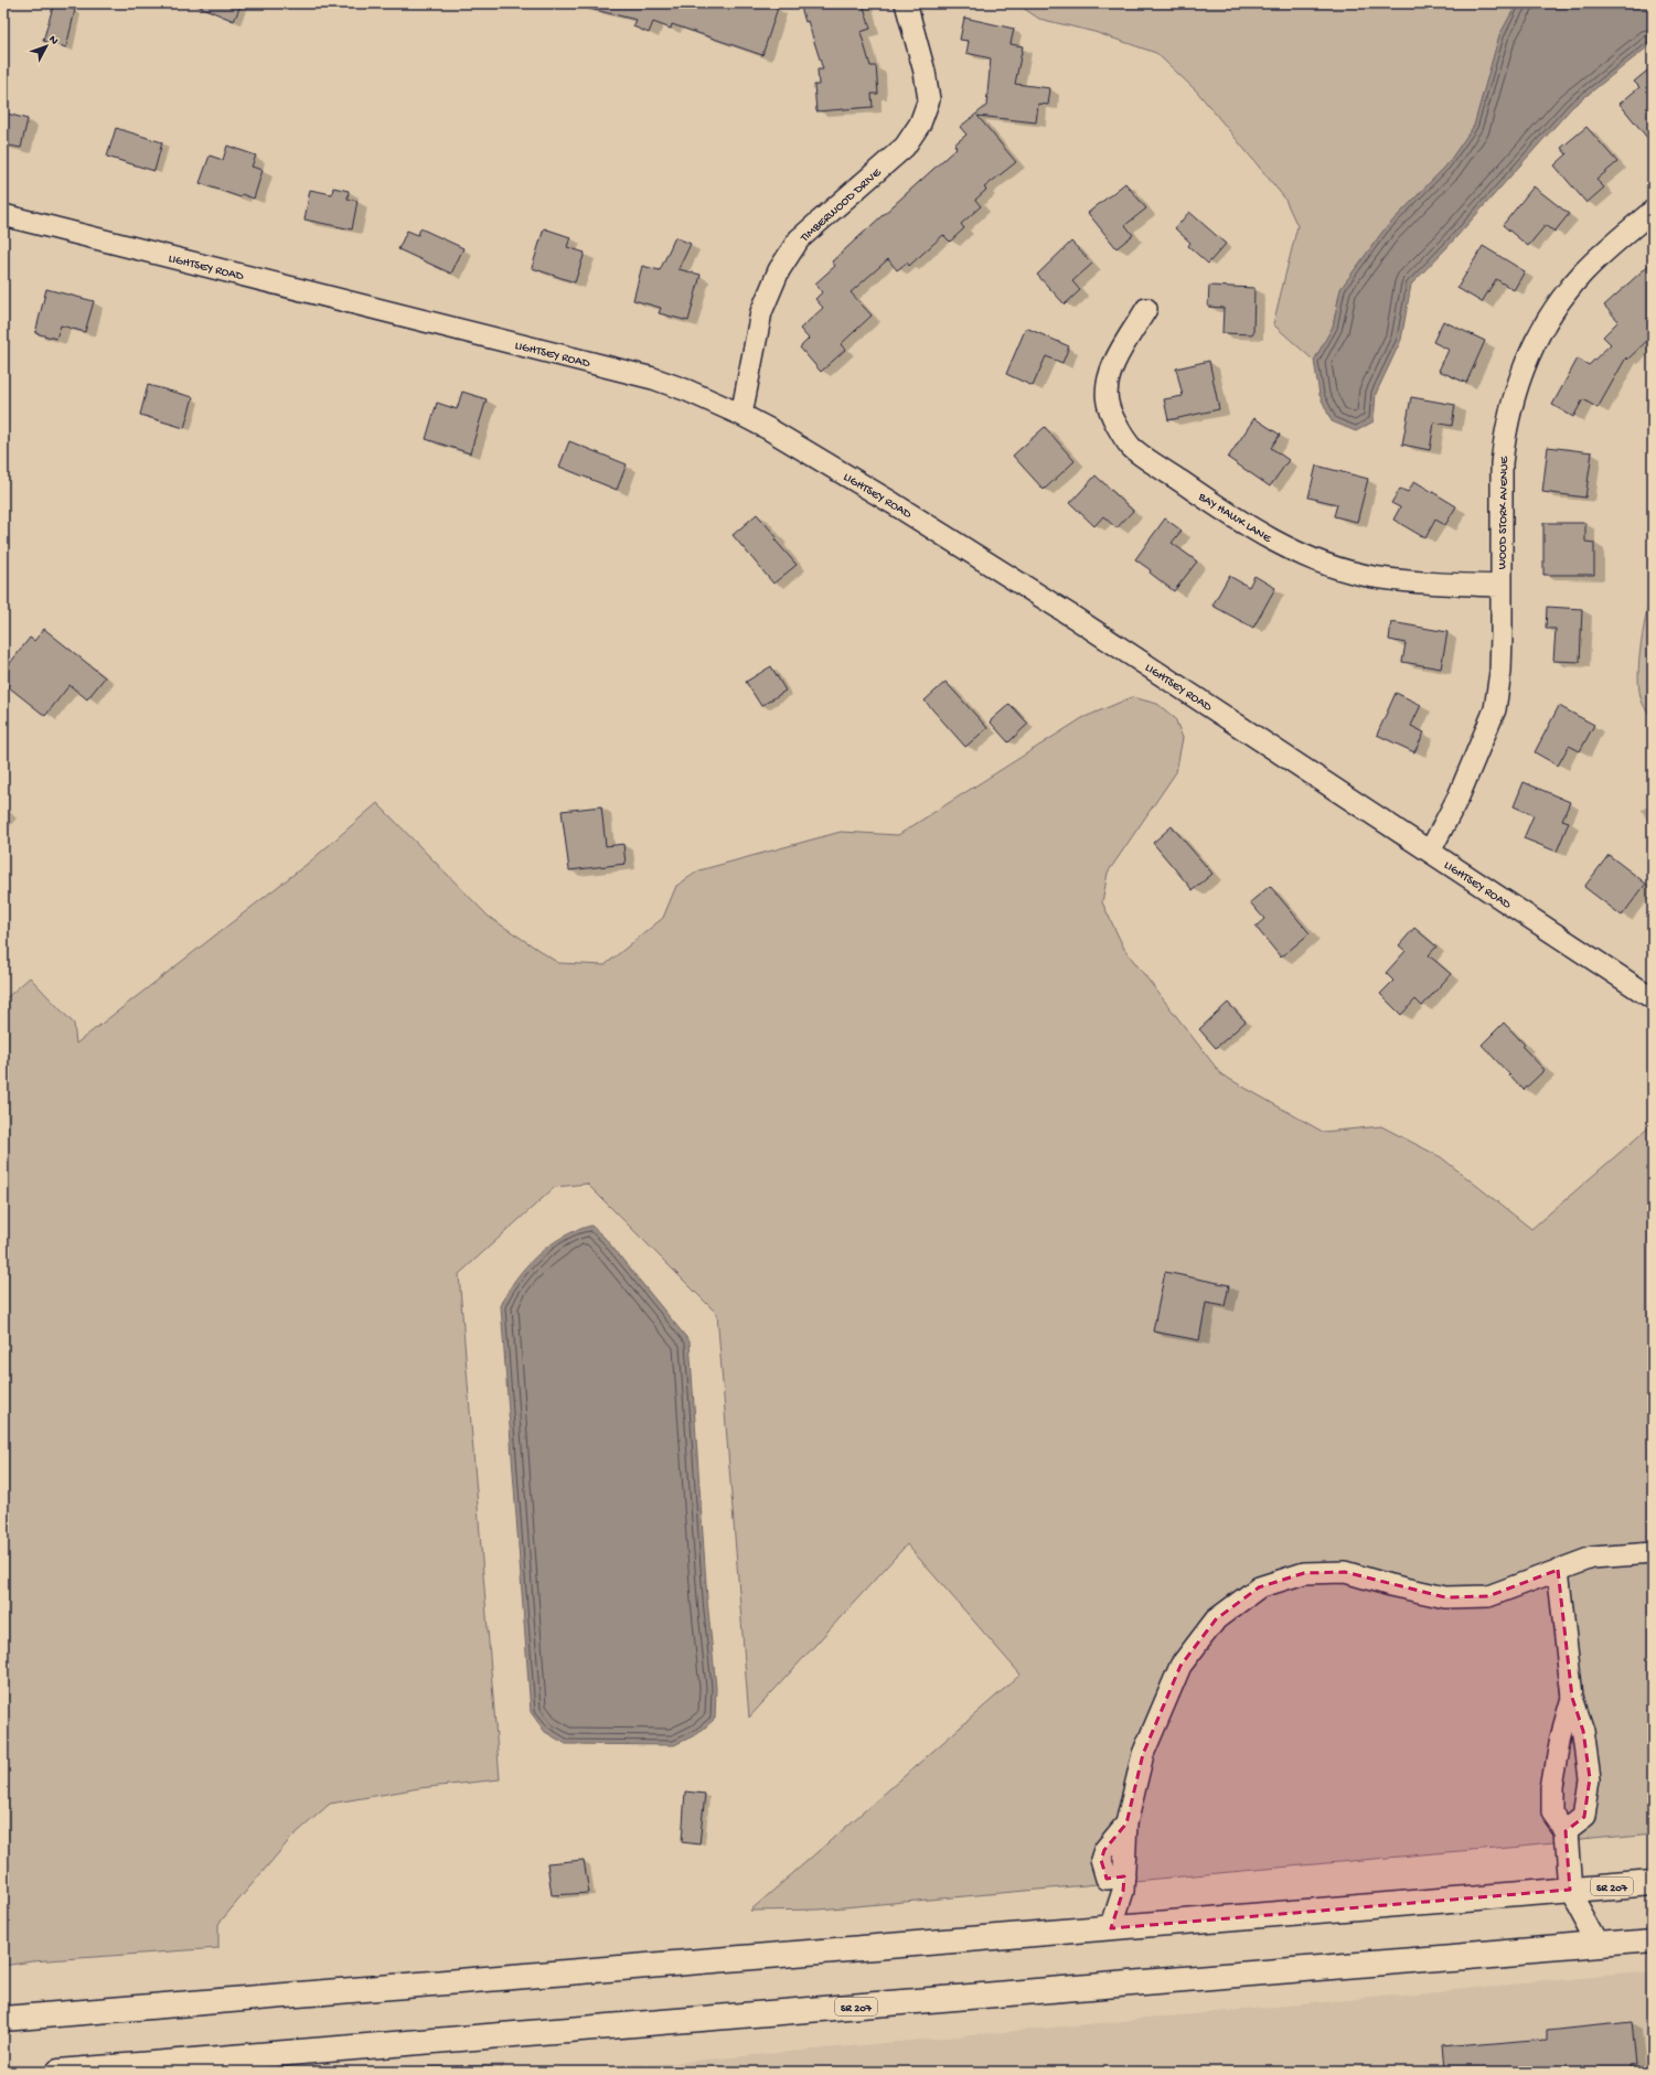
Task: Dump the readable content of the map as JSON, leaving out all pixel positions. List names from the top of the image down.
{
  "streets": {
    "highway": ["SR 207"],
    "street": [
      "TIMBERWOOD DRIVE",
      "LIGHTSEY ROAD",
      "WOOD STORK AVENUE",
      "BAY HAWK LANE"
    ]
  },
  "crossings": [
    ["TIMBERWOOD DRIVE", "LIGHTSEY ROAD"],
    ["LIGHTSEY ROAD", "WOOD STORK AVENUE"],
    ["WOOD STORK AVENUE", "BAY HAWK LANE"]
  ],
  "north": "top right"
}
